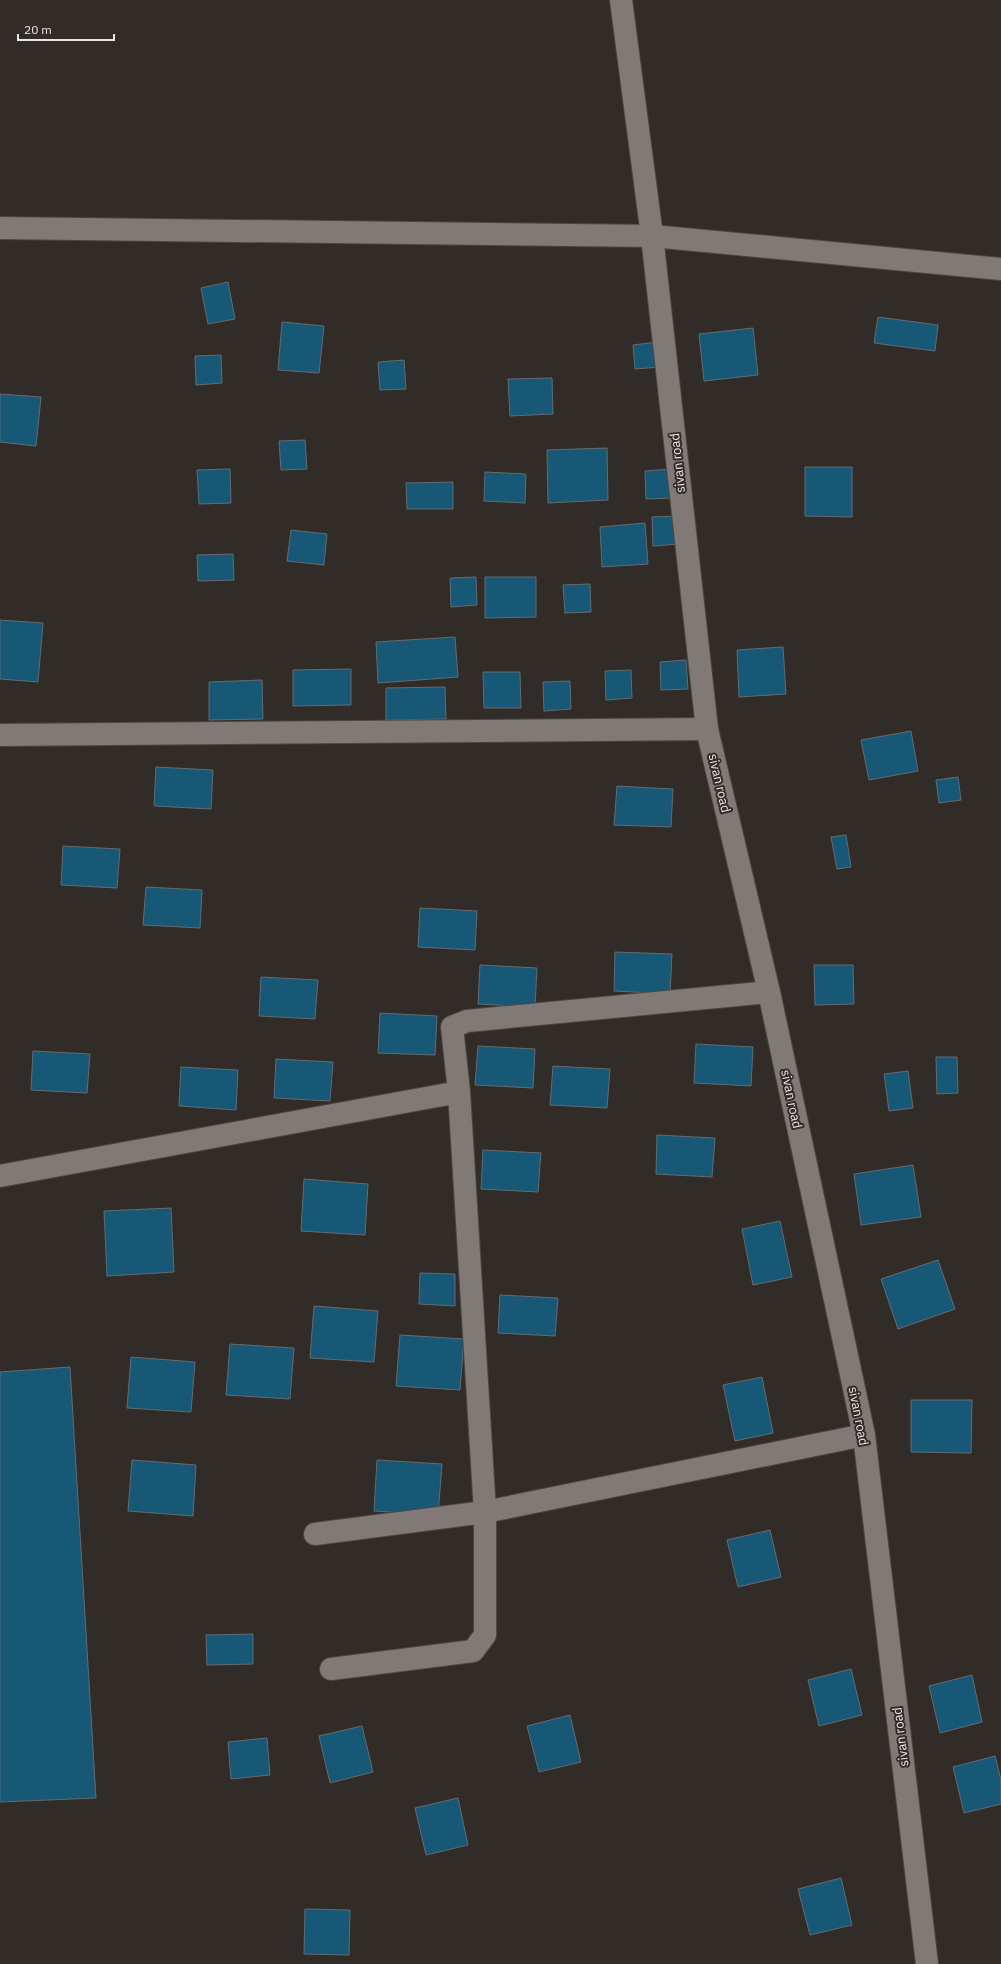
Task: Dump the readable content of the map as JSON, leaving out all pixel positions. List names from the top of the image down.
{
  "streets": {
    "street": ["sivan road"]
  },
  "scale_bar": "20 m"
}
